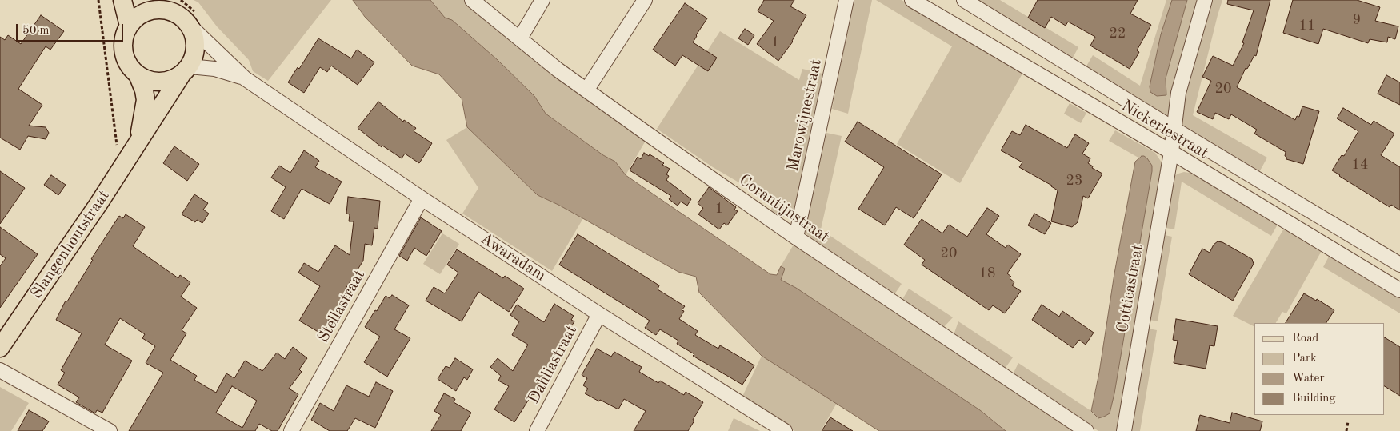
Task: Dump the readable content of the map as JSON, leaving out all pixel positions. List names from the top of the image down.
{
  "streets": {
    "main road": ["Slangenhoutstraat"],
    "street": [
      "Marowijnestraat",
      "Nickeriestraat",
      "Corantijnstraat",
      "Awaradam",
      "Cotticastraat",
      "Stellastraat",
      "Dahliastraat"
    ]
  },
  "crossings": [
    ["Marowijnestraat", "Corantijnstraat"],
    ["Nickeriestraat", "Cotticastraat"],
    ["Slangenhoutstraat", "Awaradam"],
    ["Awaradam", "Stellastraat"],
    ["Awaradam", "Dahliastraat"]
  ],
  "house_numbers": [
    "9",
    "11",
    "22",
    "1",
    "20",
    "14",
    "23",
    "1",
    "20",
    "18"
  ],
  "legend": [
    "Road",
    "Park",
    "Water",
    "Building"
  ],
  "scale_bar": "50 m"
}
